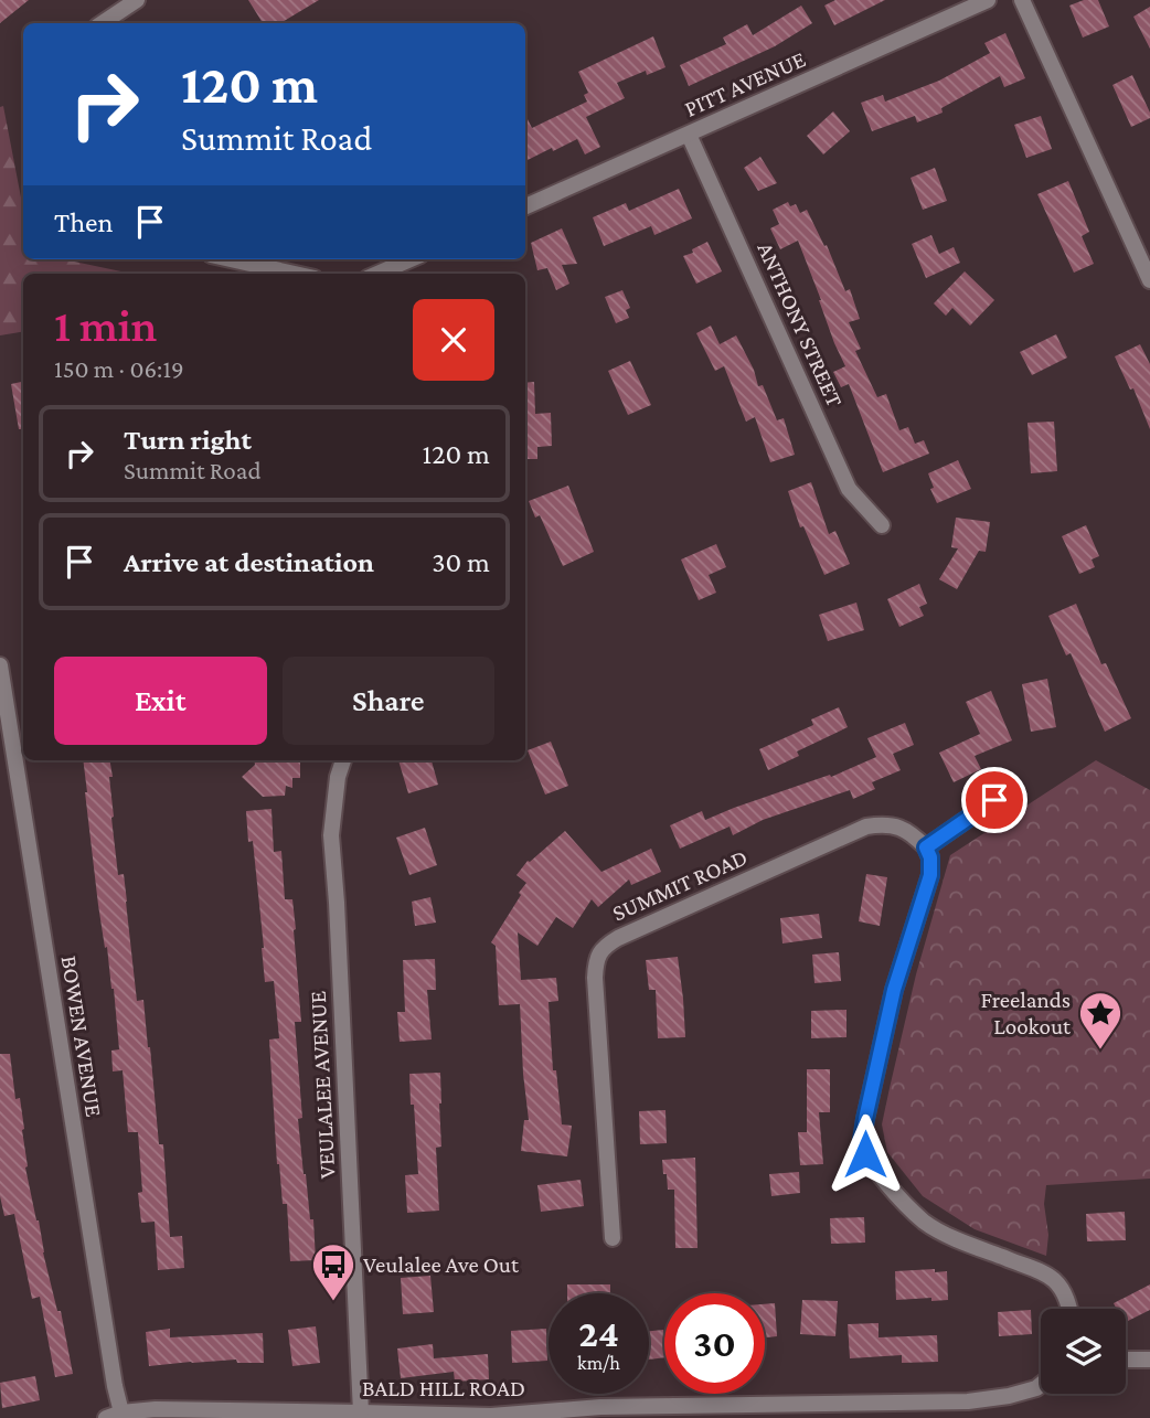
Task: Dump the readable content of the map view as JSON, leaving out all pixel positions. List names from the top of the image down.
{
  "streets": {
    "street": [
      "PITT AVENUE",
      "ANTHONY STREET",
      "SUMMIT ROAD",
      "BOWEN AVENUE",
      "VEULALEE AVENUE",
      "BALD HILL ROAD"
    ]
  },
  "crossings": [
    ["PITT AVENUE", "ANTHONY STREET"],
    ["BOWEN AVENUE", "BALD HILL ROAD"],
    ["VEULALEE AVENUE", "BALD HILL ROAD"]
  ],
  "places": {
    "place": ["Freelands Lookout"],
    "bus stop": ["Veulalee Ave Out"]
  },
  "page": {
    "turn": ["120 m", "Summit Road"],
    "then": "Then",
    "heading": ["1 min", "150 m · 06:19"],
    "list": [
      {
        "name": "Turn right",
        "note": "Summit Road",
        "value": "120 m"
      },
      {
        "name": "Arrive at destination",
        "value": "30 m"
      }
    ],
    "buttons": ["Exit", "Share"],
    "speed": "24 km/h",
    "limit": "30"
  }
}
